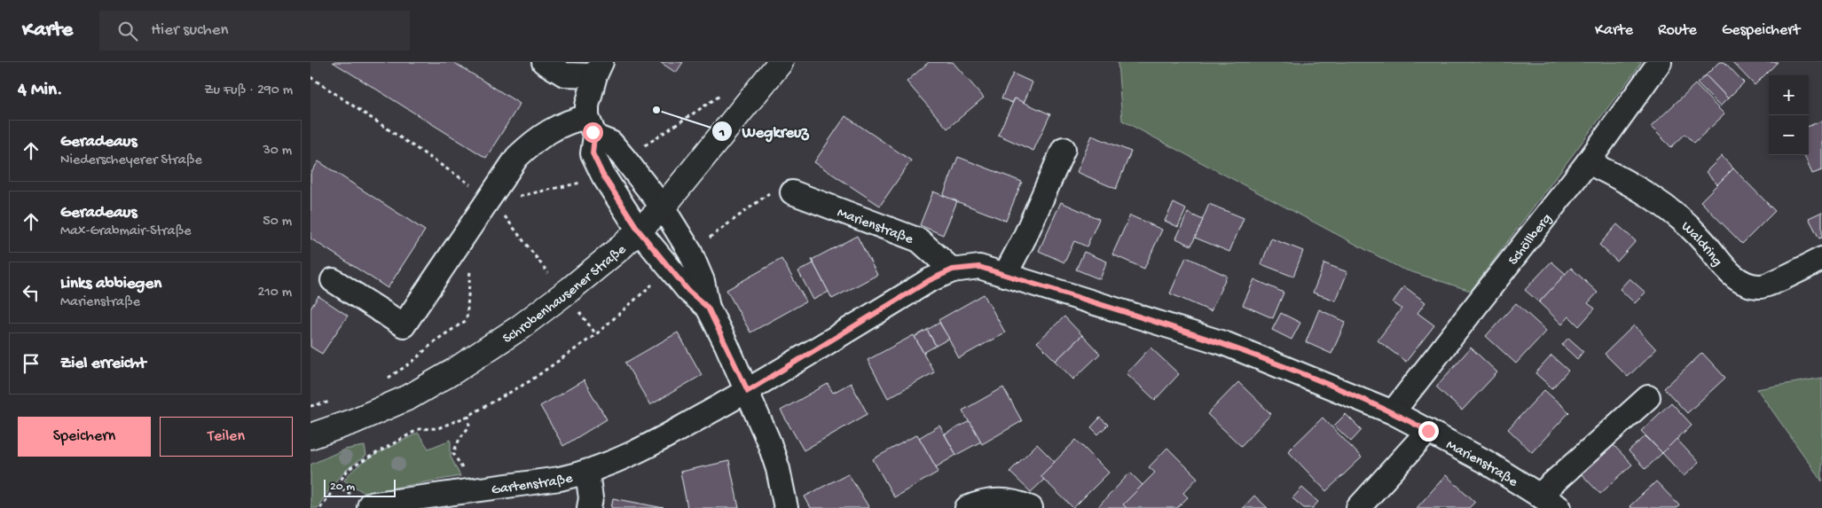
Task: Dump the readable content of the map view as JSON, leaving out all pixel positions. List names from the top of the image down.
{
  "streets": {
    "main road": ["Schrobenhausener Straße"],
    "street": [
      "Marienstraße",
      "Schöllberg",
      "Waldring",
      "Gartenstraße"
    ]
  },
  "crossings": [
    ["Marienstraße", "Schöllberg"],
    ["Marienstraße", "Gartenstraße"],
    ["Schöllberg", "Waldring"]
  ],
  "places": ["Wegkreuz"],
  "scale_bar": "20 m",
  "page": {
    "header": "Karte",
    "search": "Hier suchen",
    "nav": ["Karte", "Route", "Gespeichert"],
    "heading": ["4 Min.", "Zu Fuß · 290 m"],
    "map_buttons": ["+", "−"],
    "list": [
      ["Geradeaus", "Niederscheyerer Straße", "30 m"],
      ["Geradeaus", "Max-Grabmair-Straße", "50 m"],
      ["Links abbiegen", "Marienstraße", "210 m"],
      "Ziel erreicht"
    ],
    "buttons": ["Speichern", "Teilen"],
    "scale": "20 m"
  }
}
